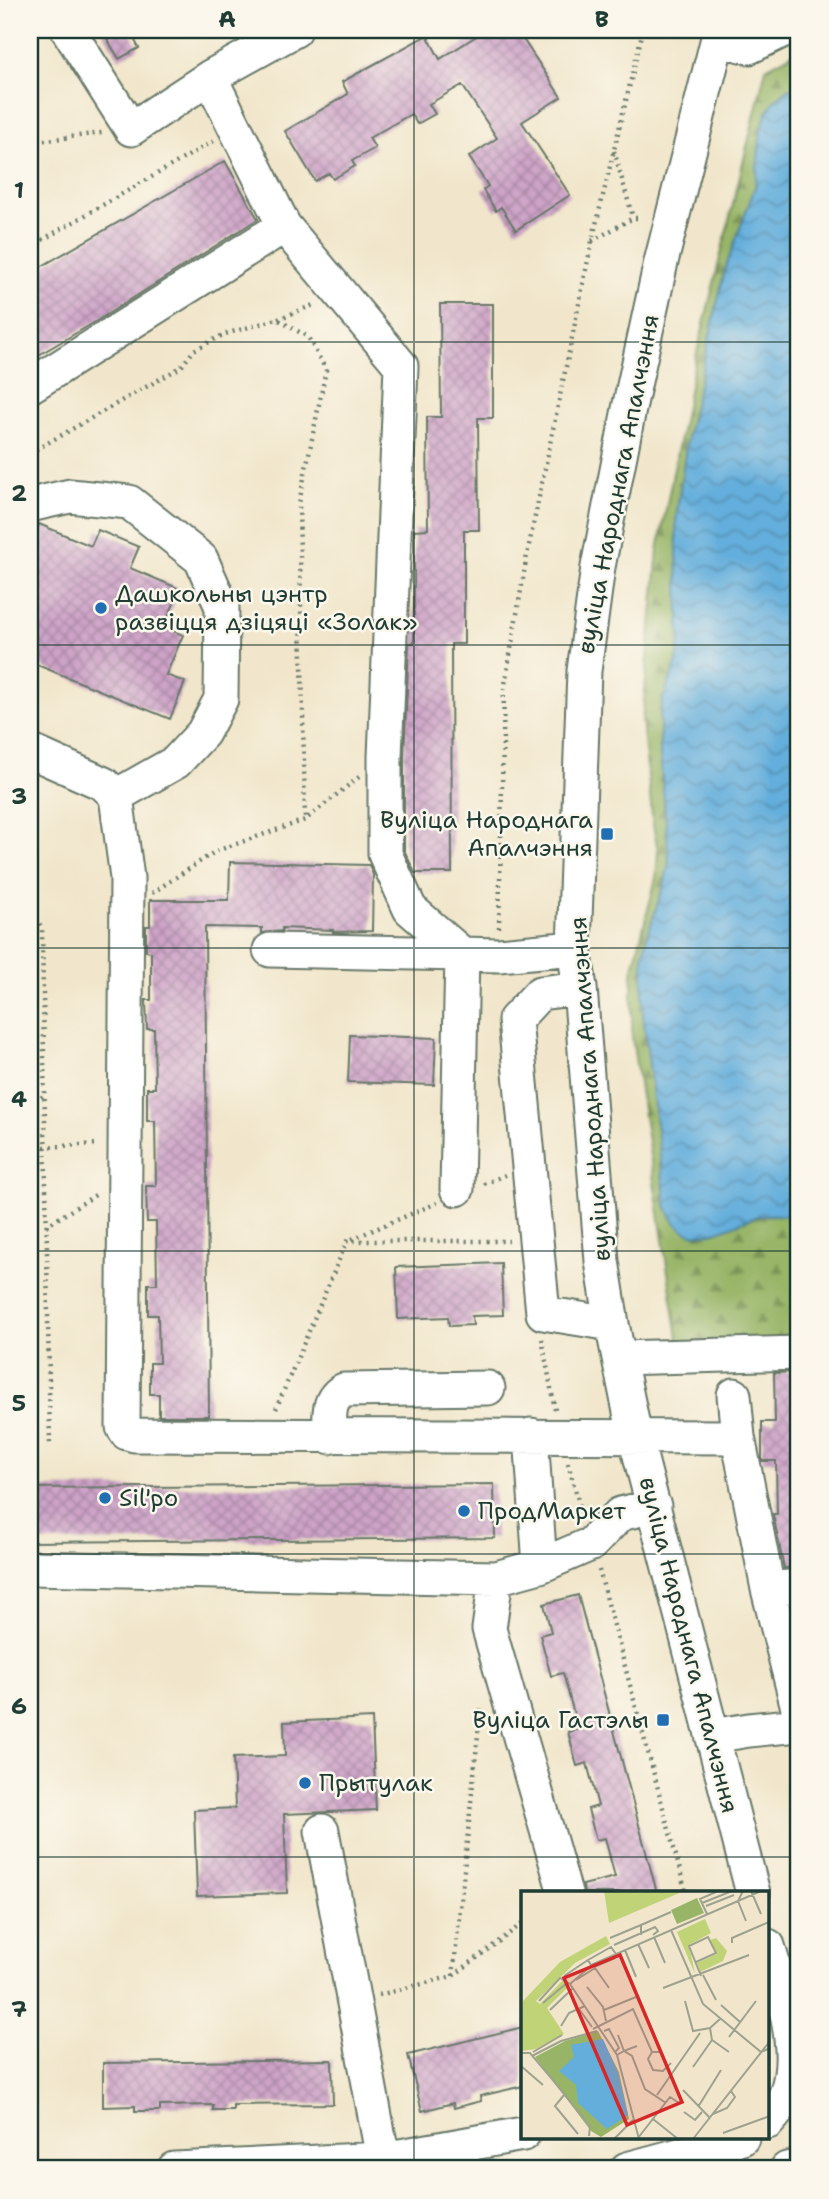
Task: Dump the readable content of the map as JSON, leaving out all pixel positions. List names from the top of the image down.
{
  "streets": {
    "street": ["вуліца Народнага Апалчэння"]
  },
  "places": {
    "other": [
      "Дашкольны цэнтр развіцця дзіцяці «Золак»",
      "Sil'po",
      "ПродМаркет",
      "Прытулак"
    ],
    "transit": ["Вуліца Народнага Апалчэння", "Вуліца Гастэлы"]
  },
  "grid": {
    "columns": ["A", "B"],
    "rows": [
      "1",
      "2",
      "3",
      "4",
      "5",
      "6",
      "7"
    ]
  }
}
